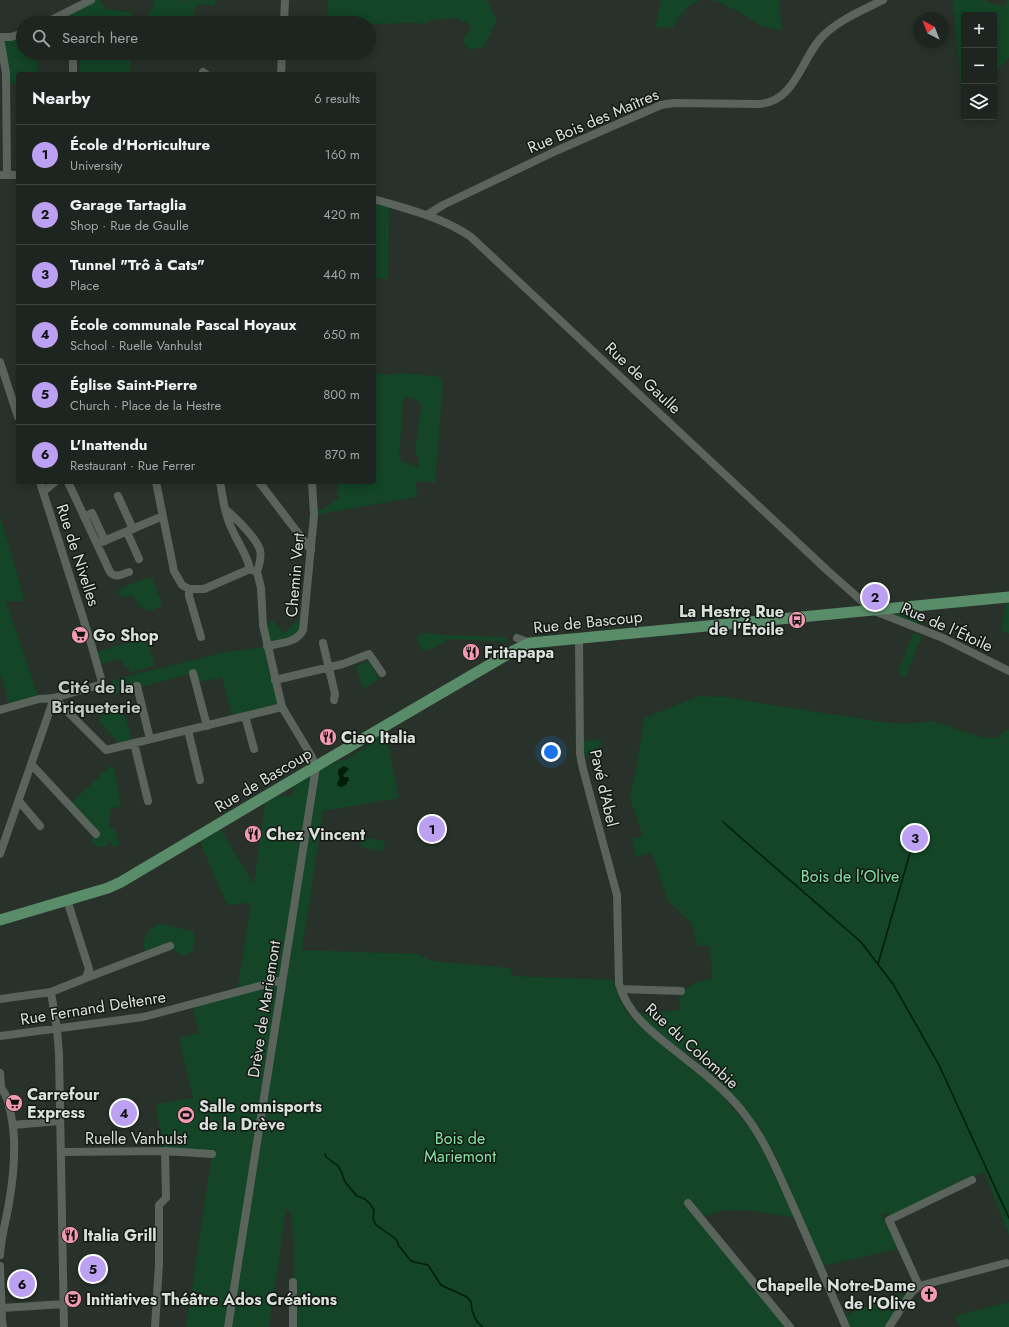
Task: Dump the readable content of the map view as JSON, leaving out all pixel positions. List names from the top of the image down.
{
  "streets": {
    "main road": ["Rue de Bascoup"],
    "street": [
      "Rue Bois des Maîtres",
      "Rue de Gaulle",
      "Rue de Nivelles",
      "Chemin Vert",
      "Rue de l'Étoile",
      "Pavé d'Abel",
      "Rue Fernand Deltenre",
      "Drève de Mariemont",
      "Rue du Colombie",
      "Ruelle Vanhulst"
    ]
  },
  "crossings": [
    ["Rue Bois des Maîtres", "Rue de Gaulle"],
    ["Rue de Gaulle", "Rue de Bascoup"],
    ["Rue de Gaulle", "Rue de l'Étoile"],
    ["Rue de Bascoup", "Rue de l'Étoile"],
    ["Rue de Bascoup", "Pavé d'Abel"],
    ["Rue de Bascoup", "Drève de Mariemont"],
    ["Pavé d'Abel", "Rue du Colombie"],
    ["Rue Fernand Deltenre", "Drève de Mariemont"]
  ],
  "districts": ["Cité de la Briqueterie"],
  "parks": ["Bois de l'Olive", "Bois de Mariemont"],
  "places": {
    "bus stop": ["La Hestre Rue de l'Étoile"],
    "supermarket": ["Go Shop", "Carrefour Express"],
    "restaurant": [
      "Fritapapa",
      "Ciao Italia",
      "Chez Vincent",
      "Italia Grill"
    ],
    "sports": ["Salle omnisports de la Drève"],
    "church": ["Chapelle Notre-Dame de l'Olive"],
    "theatre": ["Initiatives Théâtre Ados Créations"]
  },
  "north": "top left",
  "page": {
    "map_buttons": ["+", "−"],
    "search": "Search here",
    "heading": ["Nearby", "6 results"],
    "list": [
      {
        "mark": "1",
        "name": "École d'Horticulture",
        "note": "University",
        "value": "160 m"
      },
      {
        "mark": "2",
        "name": "Garage Tartaglia",
        "note": "Shop · Rue de Gaulle",
        "value": "420 m"
      },
      {
        "mark": "3",
        "name": "Tunnel \"Trô à Cats\"",
        "note": "Place",
        "value": "440 m"
      },
      {
        "mark": "4",
        "name": "École communale Pascal Hoyaux",
        "note": "School · Ruelle Vanhulst",
        "value": "650 m"
      },
      {
        "mark": "5",
        "name": "Église Saint-Pierre",
        "note": "Church · Place de la Hestre",
        "value": "800 m"
      },
      {
        "mark": "6",
        "name": "L'Inattendu",
        "note": "Restaurant · Rue Ferrer",
        "value": "870 m"
      }
    ],
    "pins": [
      "2",
      "1",
      "3",
      "4",
      "5",
      "6"
    ]
  }
}
